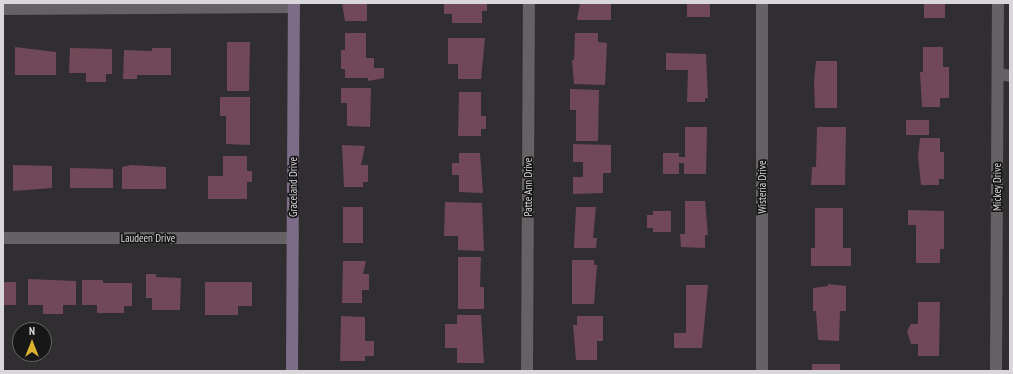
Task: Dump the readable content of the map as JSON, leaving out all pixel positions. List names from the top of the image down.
{
  "streets": {
    "street": [
      "Graceland Drive",
      "Patte Ann Drive",
      "Wisteria Drive",
      "Mickey Drive",
      "Laudeen Drive"
    ]
  },
  "crossings": [
    ["Graceland Drive", "Laudeen Drive"]
  ],
  "north": "top"
}
